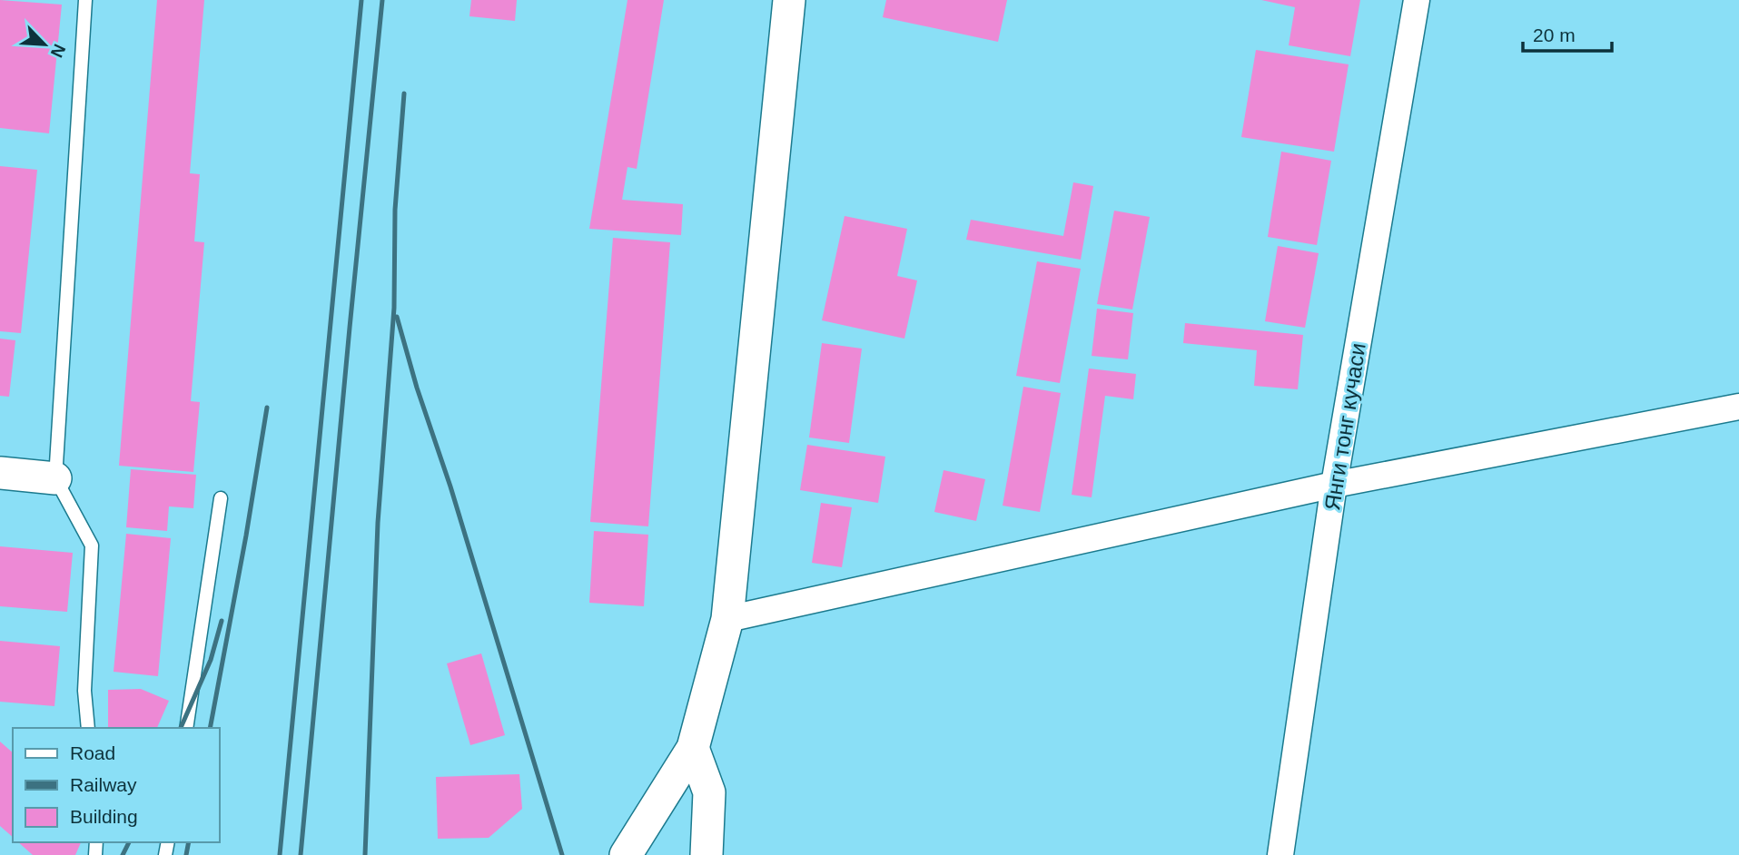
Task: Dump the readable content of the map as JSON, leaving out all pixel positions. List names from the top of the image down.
{
  "streets": {
    "street": ["Янги тонг кучаси"]
  },
  "legend": ["Road", "Railway", "Building"],
  "scale_bar": "20 m",
  "north": "bottom right"
}
